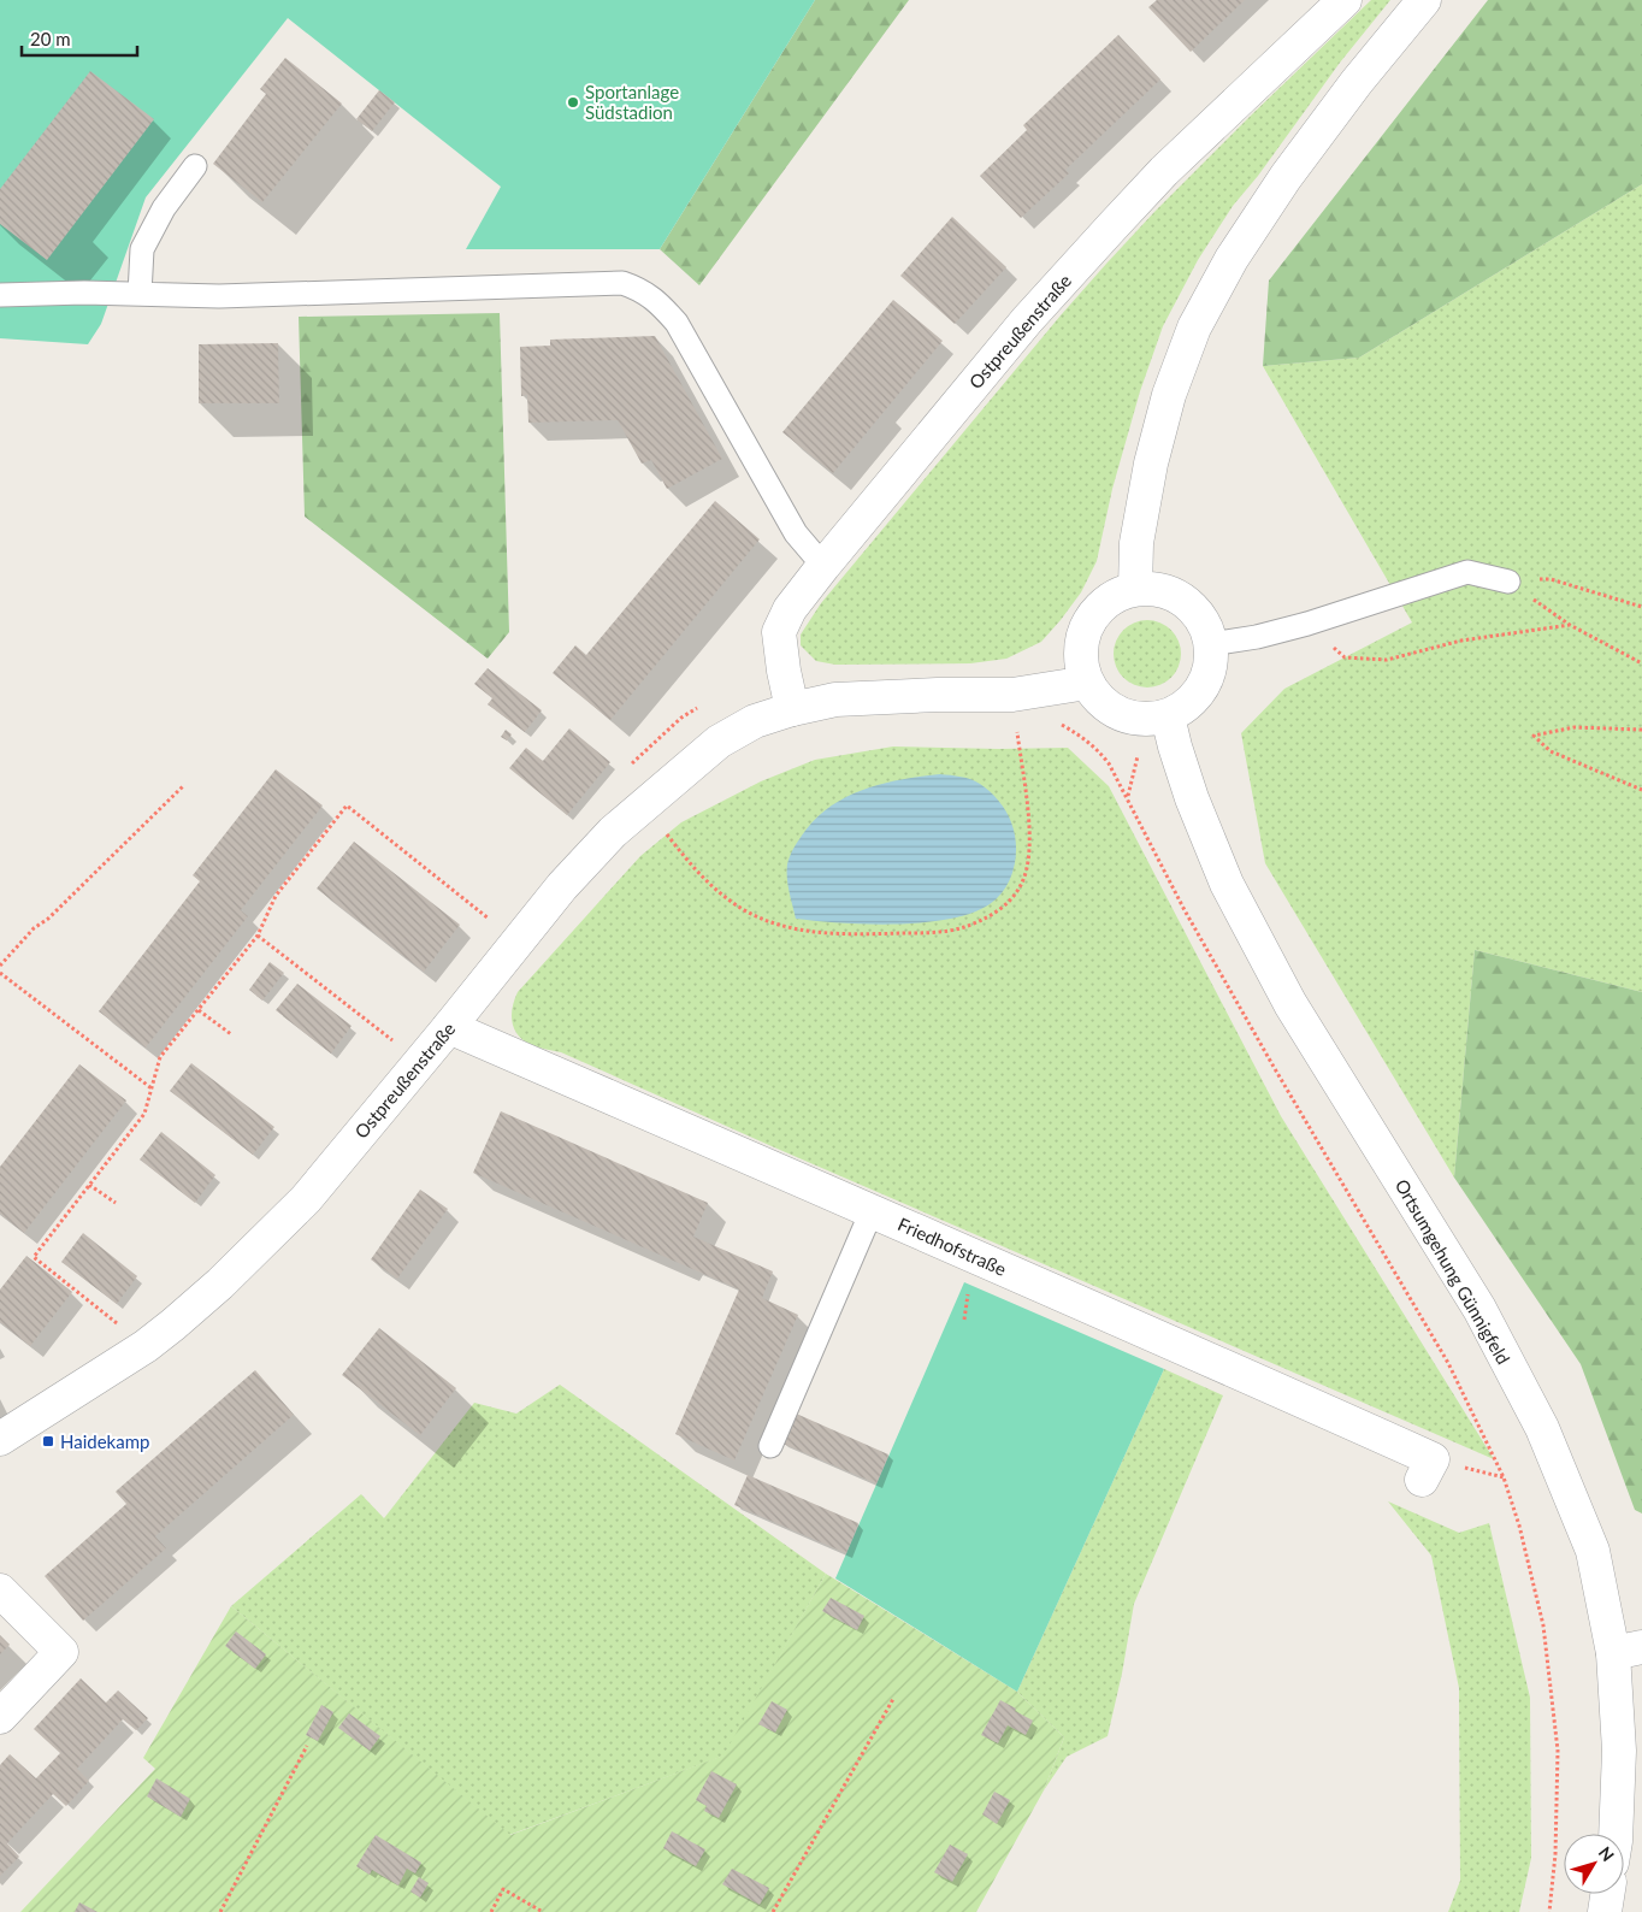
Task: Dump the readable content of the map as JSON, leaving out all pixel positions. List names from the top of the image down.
{
  "streets": {
    "street": ["Ostpreußenstraße", "Friedhofstraße", "Ortsumgehung Günnigfeld"]
  },
  "crossings": [
    ["Ostpreußenstraße", "Friedhofstraße"],
    ["Ostpreußenstraße", "Ortsumgehung Günnigfeld"]
  ],
  "places": {
    "other": ["Sportanlage Südstadion"],
    "transit": ["Haidekamp"]
  },
  "scale_bar": "20 m",
  "north": "top right"
}
